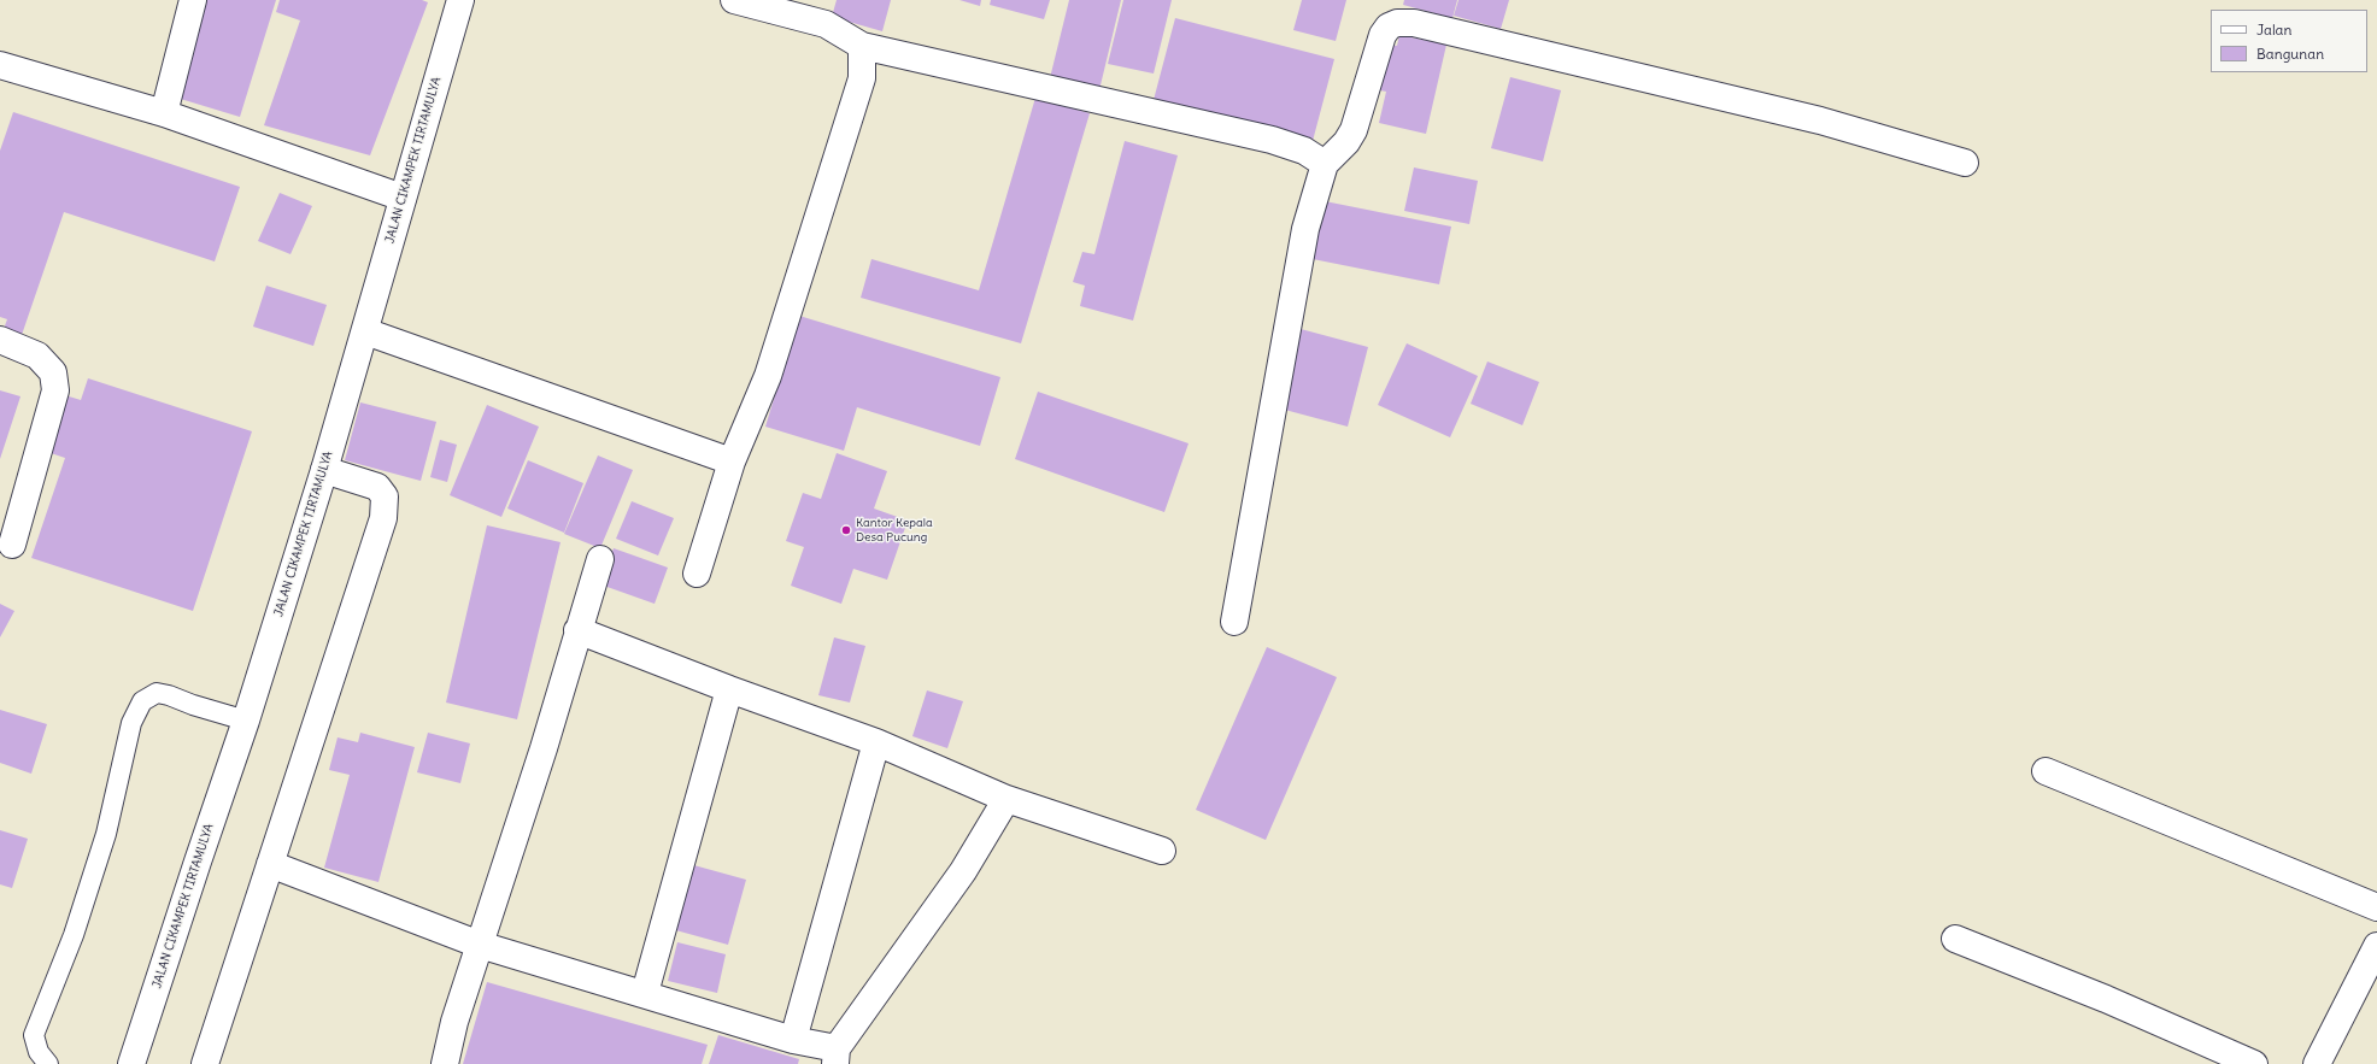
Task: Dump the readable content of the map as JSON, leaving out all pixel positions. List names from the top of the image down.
{
  "streets": {
    "street": ["JALAN CIKAMPEK TIRTAMULYA"]
  },
  "places": ["Kantor Kepala Desa Pucung"],
  "legend": ["Jalan", "Bangunan"]
}
